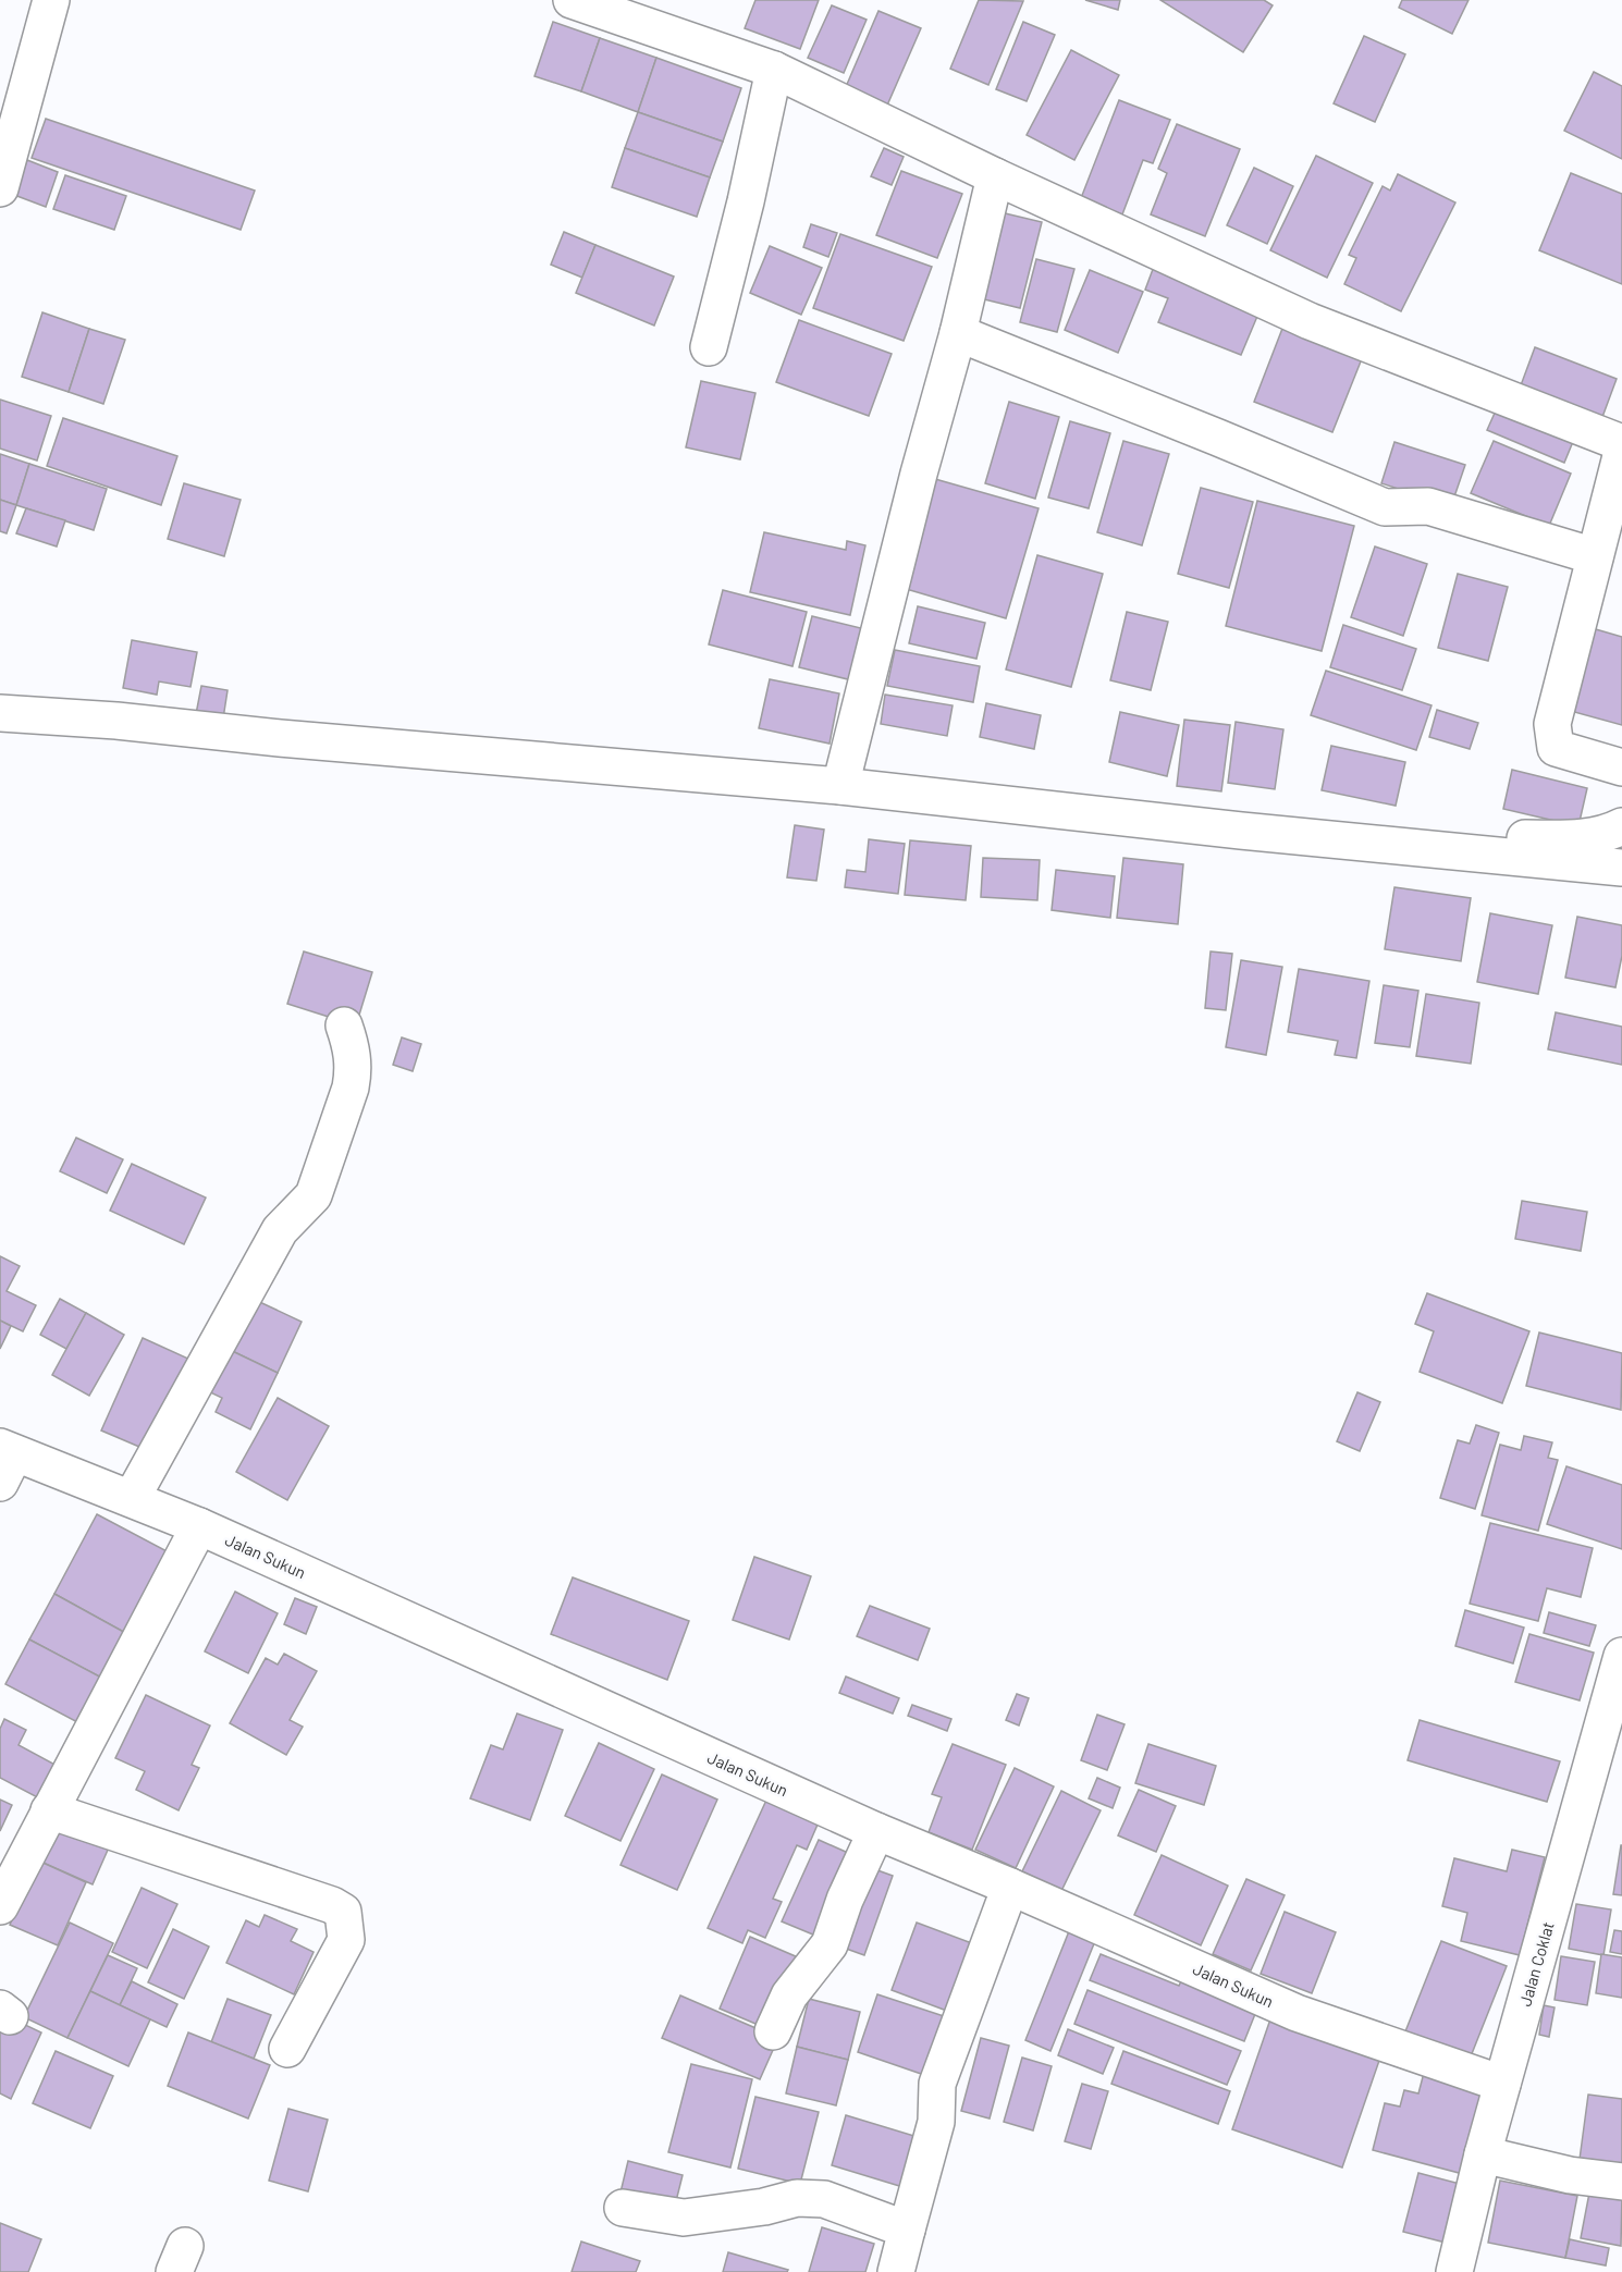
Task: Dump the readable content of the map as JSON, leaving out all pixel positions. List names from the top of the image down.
{
  "streets": {
    "street": ["Jalan Sukun", "Jalan Coklat"]
  },
  "crossings": [
    ["Jalan Sukun", "Jalan Coklat"]
  ]
}
